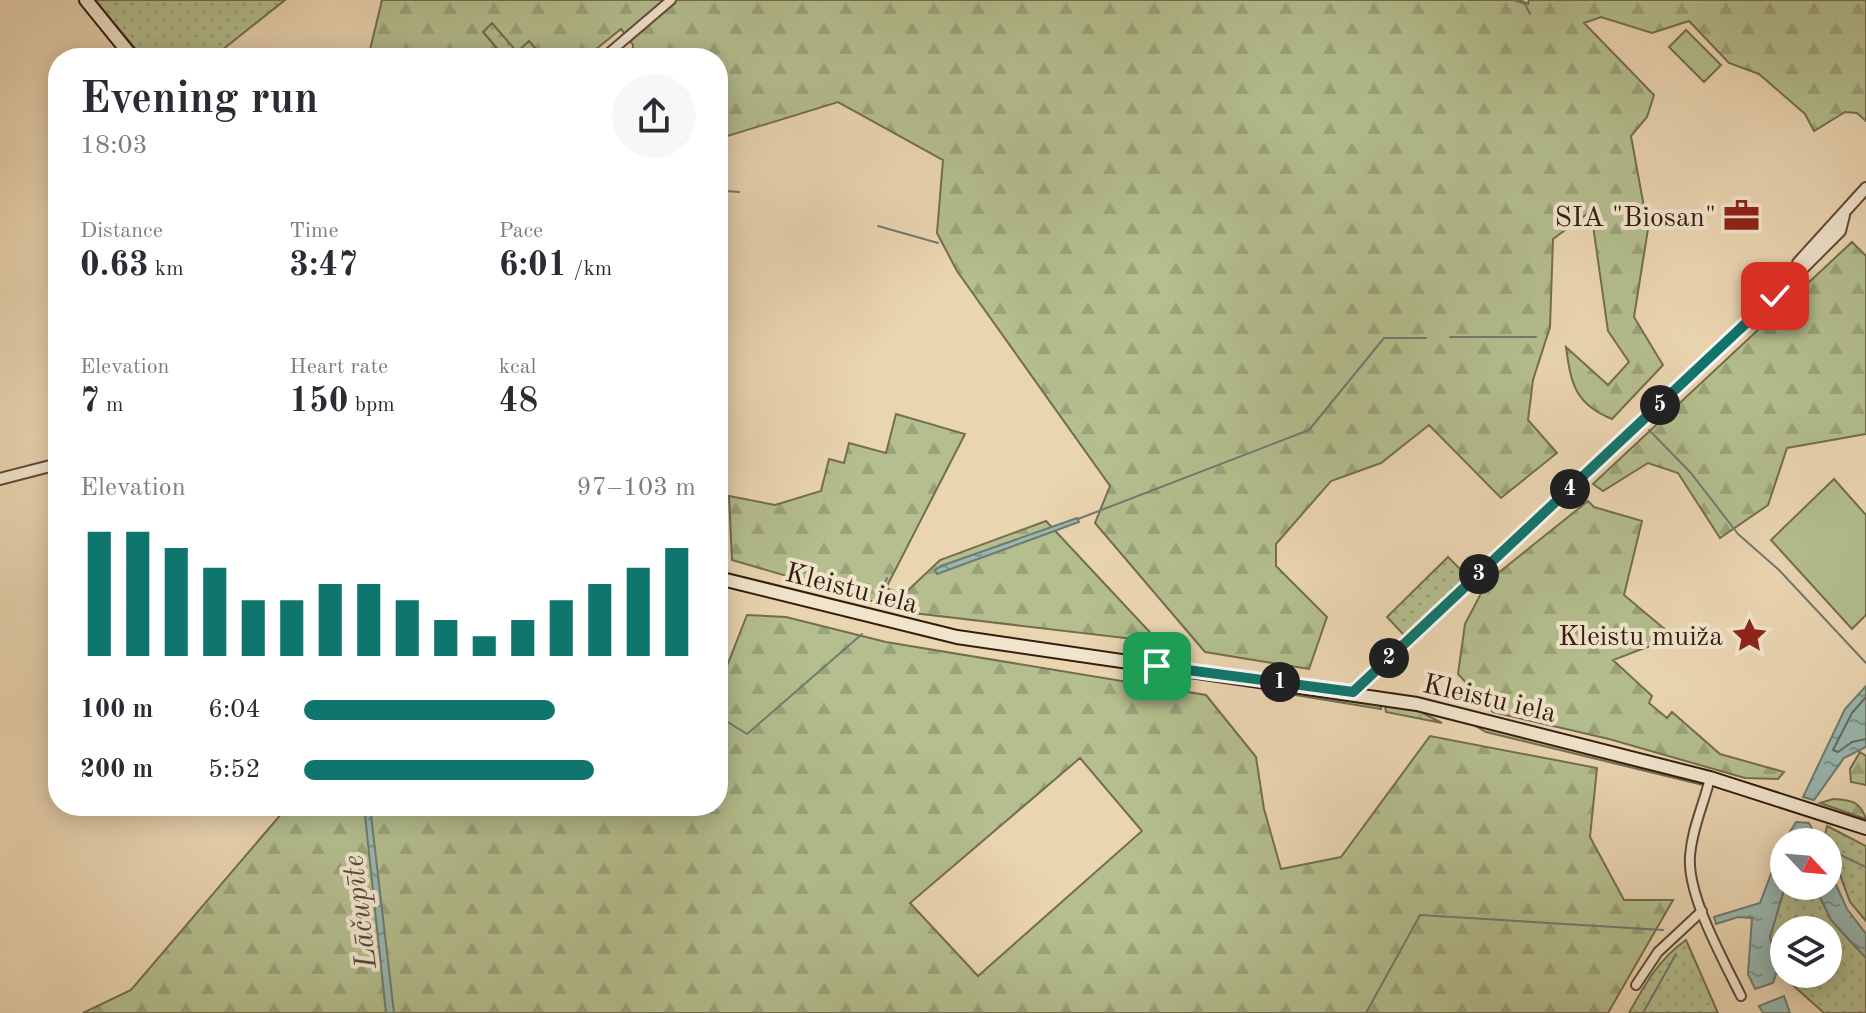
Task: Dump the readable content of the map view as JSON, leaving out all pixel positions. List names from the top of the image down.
{
  "streets": {
    "main road": ["Kleistu iela"]
  },
  "water": ["Lāčupīte"],
  "places": {
    "office": ["SIA \"Biosan\""],
    "place": ["Kleistu muiža"]
  },
  "north": "bottom right",
  "page": {
    "heading": ["Evening run", "18:03"],
    "stats": [
      ["Distance", "0.63 km"],
      ["Time", "3:47"],
      ["Pace", "6:01 /km"],
      ["Elevation", "7 m"],
      ["Heart rate", "150 bpm"],
      ["kcal", "48"]
    ],
    "pins": [
      "5",
      "4",
      "3",
      "2",
      "1"
    ],
    "chart": ["Elevation", "97–103 m"],
    "list": [
      {
        "name": "100 m",
        "note": "6:04"
      },
      {
        "name": "200 m",
        "note": "5:52"
      }
    ]
  }
}
